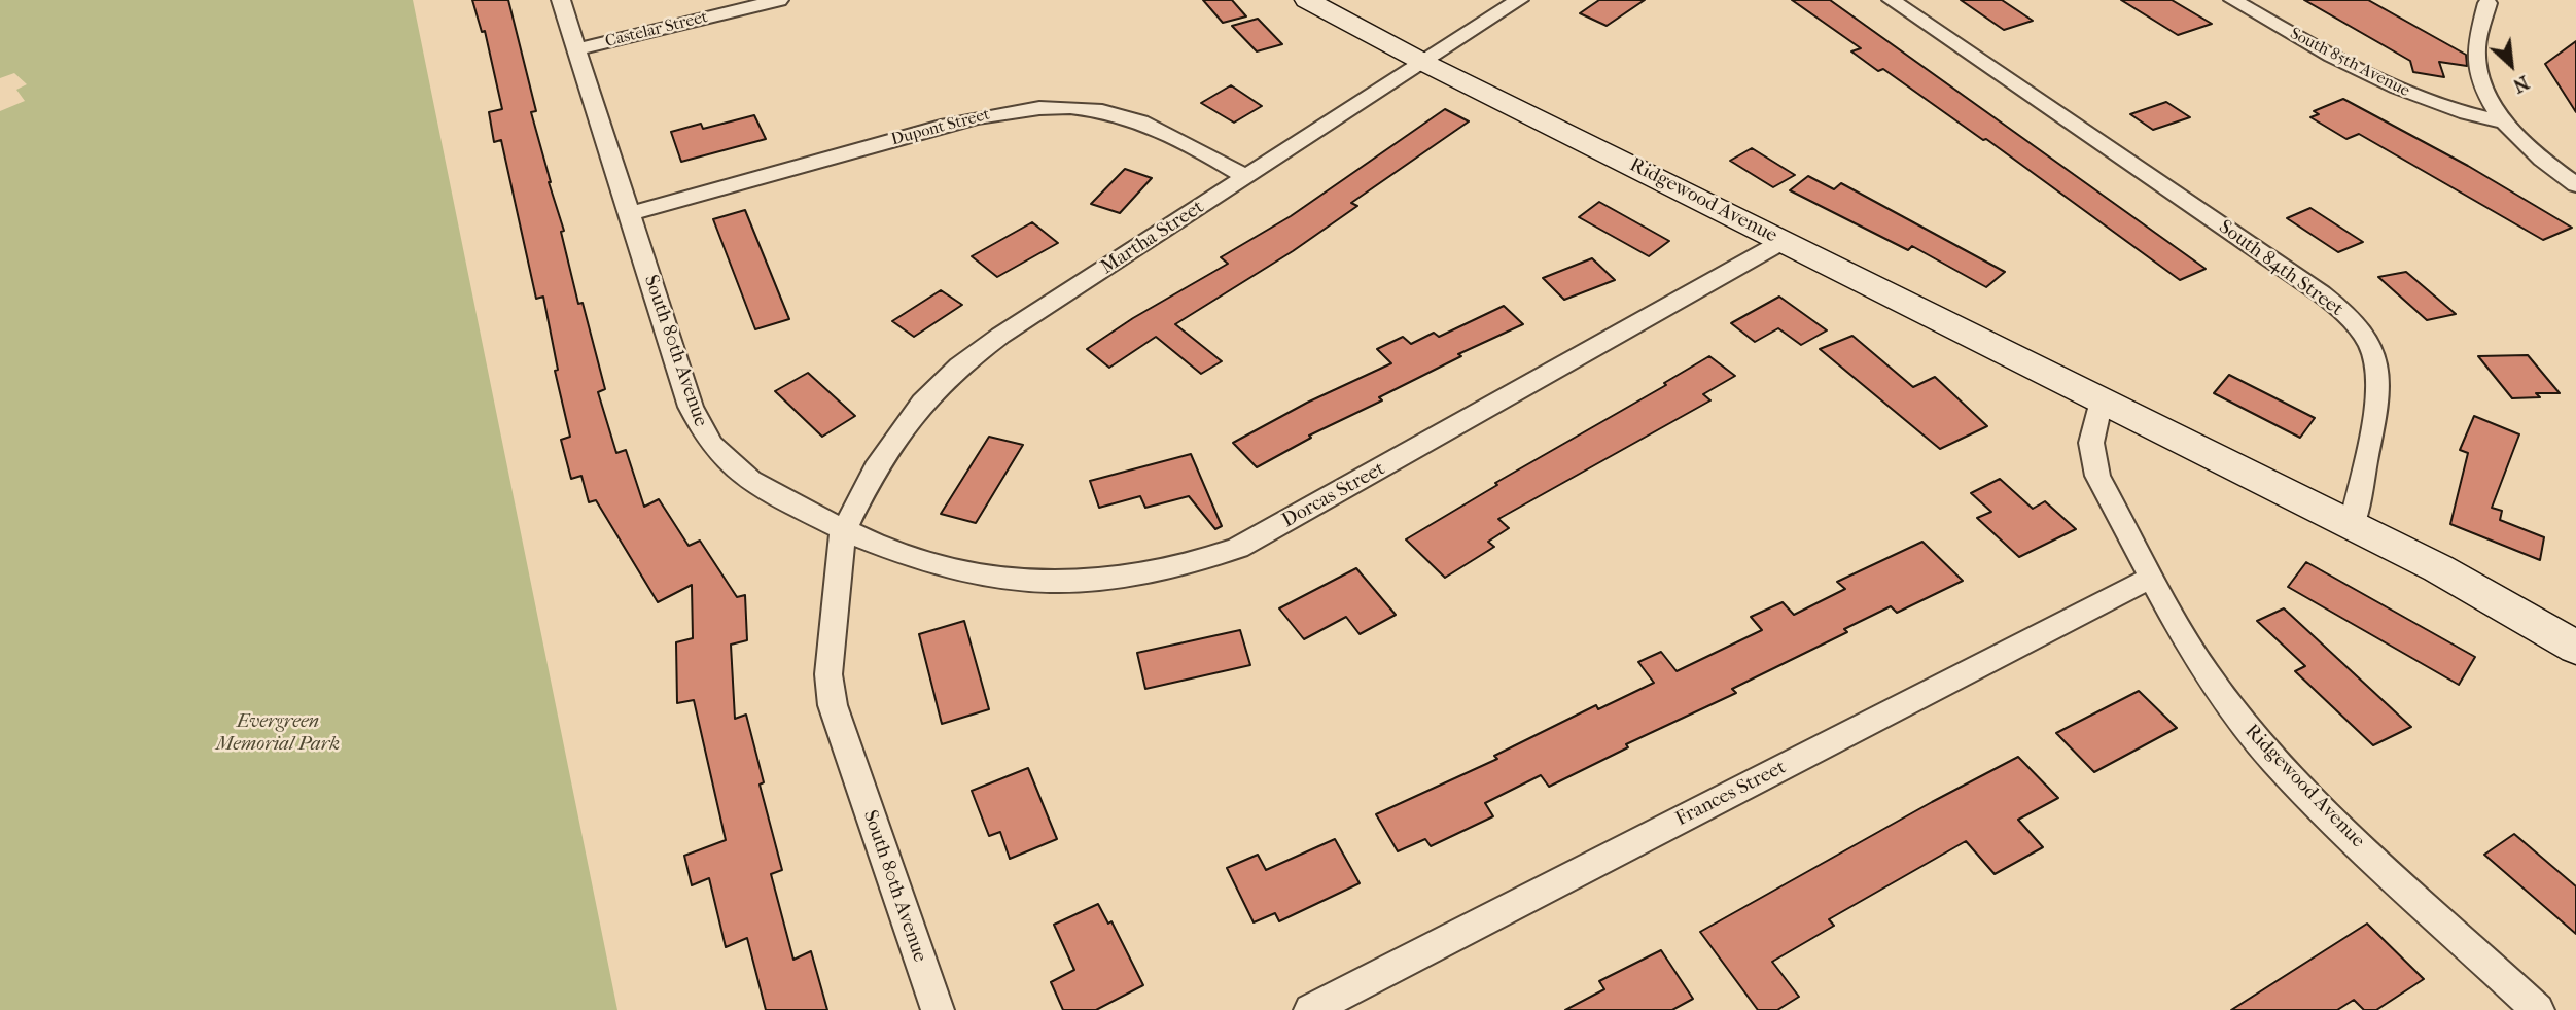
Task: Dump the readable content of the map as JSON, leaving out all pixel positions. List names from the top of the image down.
{
  "streets": {
    "main road": ["Ridgewood Avenue"],
    "street": [
      "Castelar Street",
      "South 85th Avenue",
      "Dupont Street",
      "Martha Street",
      "South 84th Street",
      "South 80th Avenue",
      "Dorcas Street",
      "Frances Street"
    ]
  },
  "crossings": [
    ["Castelar Street", "South 80th Avenue"],
    ["Dupont Street", "Martha Street"],
    ["Dupont Street", "South 80th Avenue"],
    ["Ridgewood Avenue", "Martha Street"],
    ["Ridgewood Avenue", "South 84th Street"],
    ["Ridgewood Avenue", "Dorcas Street"],
    ["Ridgewood Avenue", "Frances Street"],
    ["Martha Street", "South 80th Avenue"],
    ["Martha Street", "Dorcas Street"],
    ["South 80th Avenue", "Dorcas Street"]
  ],
  "parks": ["Evergreen Memorial Park"],
  "north": "bottom right"
}
